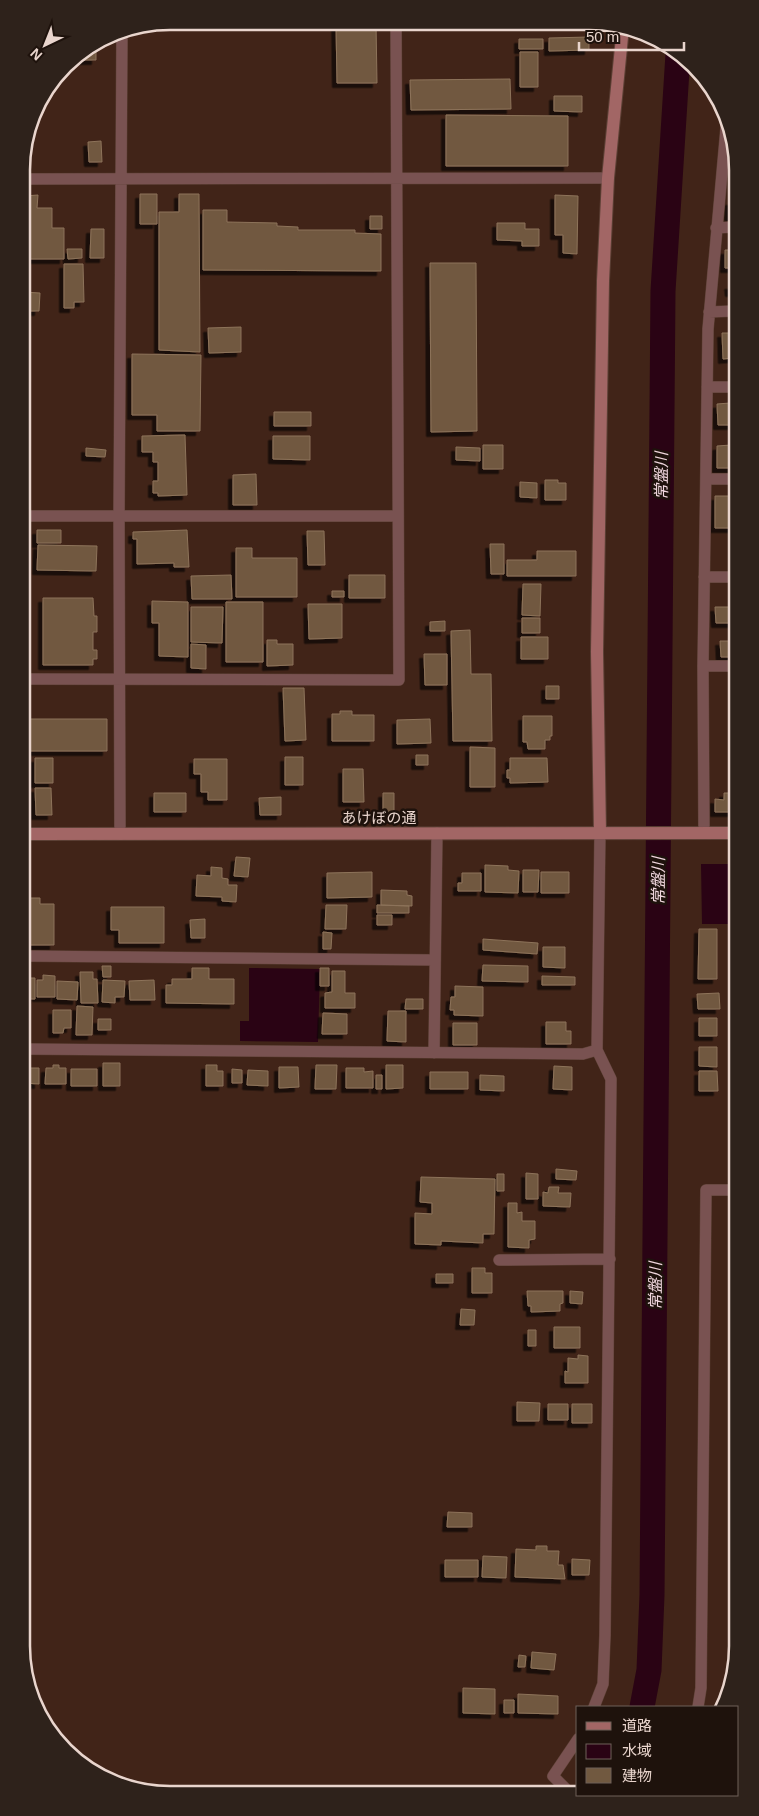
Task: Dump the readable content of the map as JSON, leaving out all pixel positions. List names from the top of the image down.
{
  "streets": {
    "street": ["あけぼの通"]
  },
  "water": ["常盤川"],
  "legend": ["道路", "水域", "建物"],
  "scale_bar": "50 m",
  "north": "bottom left"
}
